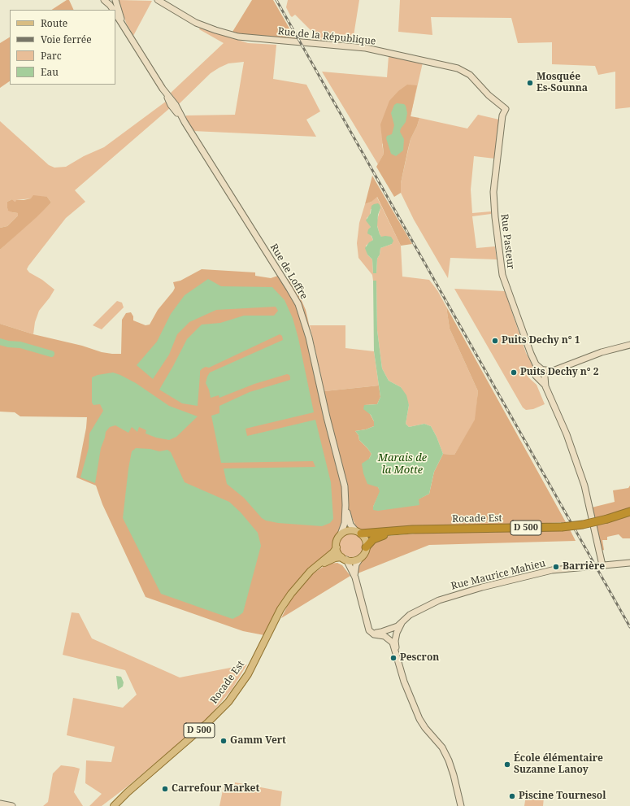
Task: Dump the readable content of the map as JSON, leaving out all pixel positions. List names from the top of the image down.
{
  "streets": {
    "highway": ["Rocade Est", "D 500"],
    "street": [
      "Rue de la République",
      "Rue Pasteur",
      "Rue de Loffre",
      "Rue Maurice Mahieu"
    ]
  },
  "crossings": [
    ["Rue de la République", "Rue Pasteur"],
    ["Rue de Loffre", "D 500"],
    ["Rocade Est", "D 500"]
  ],
  "water": ["Marais de la Motte"],
  "places": [
    "Mosquée Es-Sounna",
    "Puits Dechy n° 1",
    "Puits Dechy n° 2",
    "Barrière",
    "Pescron",
    "Gamm Vert",
    "École élémentaire Suzanne Lanoy",
    "Carrefour Market",
    "Piscine Tournesol"
  ],
  "legend": [
    "Route",
    "Voie ferrée",
    "Parc",
    "Eau"
  ]
}
